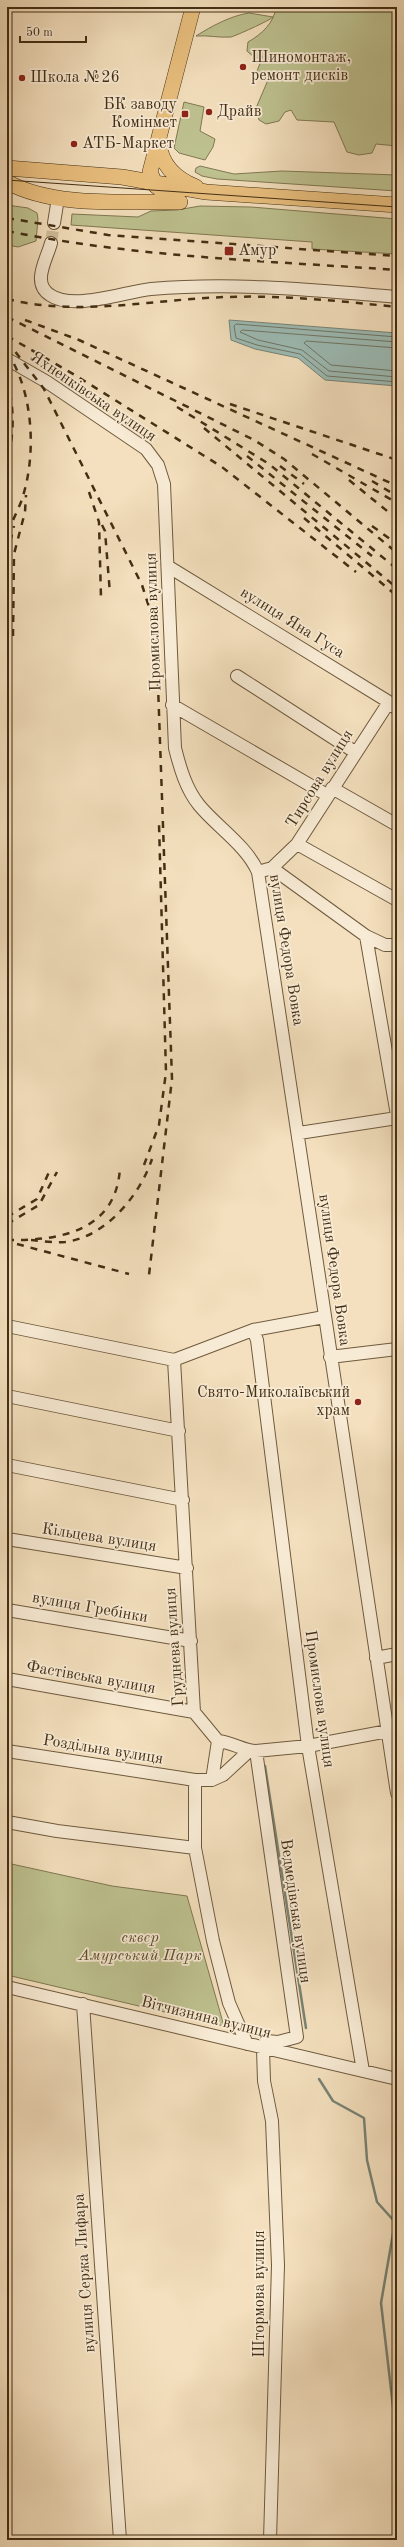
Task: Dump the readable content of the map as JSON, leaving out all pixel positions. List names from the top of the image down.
{
  "streets": {
    "street": [
      "Яхненківська вулиця",
      "Промислова вулиця",
      "вулиця Яна Гуса",
      "Тирсова вулиця",
      "вулиця Федора Вовка",
      "Кільцева вулиця",
      "вулиця Гребінки",
      "Груднева вулиця",
      "Фастівська вулиця",
      "Роздільна вулиця",
      "Ведмедівська вулиця",
      "Вітчизняна вулиця",
      "вулиця Сержа Лифара",
      "Штормова вулиця"
    ]
  },
  "crossings": [
    ["Яхненківська вулиця", "Промислова вулиця"],
    ["Промислова вулиця", "вулиця Яна Гуса"],
    ["Промислова вулиця", "вулиця Федора Вовка"],
    ["Промислова вулиця", "Вітчизняна вулиця"],
    ["вулиця Яна Гуса", "Тирсова вулиця"],
    ["Кільцева вулиця", "Груднева вулиця"],
    ["вулиця Гребінки", "Груднева вулиця"],
    ["Груднева вулиця", "Фастівська вулиця"],
    ["Ведмедівська вулиця", "Вітчизняна вулиця"],
    ["Ведмедівська вулиця", "Штормова вулиця"],
    ["Вітчизняна вулиця", "вулиця Сержа Лифара"],
    ["Вітчизняна вулиця", "Штормова вулиця"]
  ],
  "parks": ["сквер Амурський Парк"],
  "places": {
    "other": [
      "Шиномонтаж, ремонт дисків",
      "Школа №26",
      "Драйв",
      "АТБ-Маркет",
      "Свято-Миколаївський храм"
    ],
    "transit": ["БК заводу Комінмет", "Амур"]
  },
  "scale_bar": "50 m"
}
